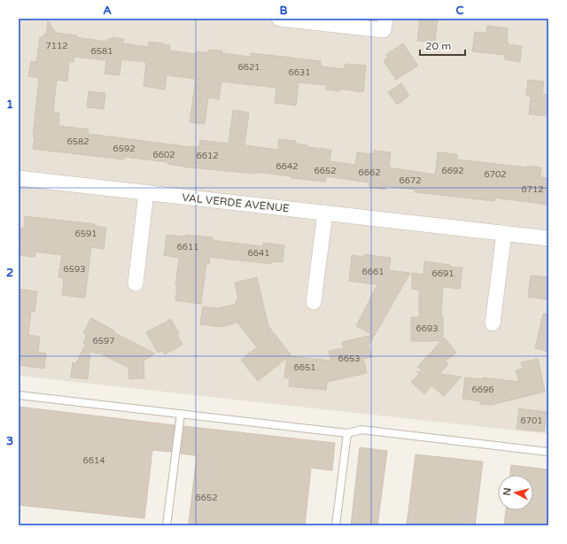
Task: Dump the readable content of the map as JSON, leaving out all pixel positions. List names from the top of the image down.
{
  "streets": {
    "street": ["VAL VERDE AVENUE"]
  },
  "house_numbers": [
    "7112",
    "6581",
    "6621",
    "6631",
    "6582",
    "6592",
    "6602",
    "6612",
    "6642",
    "6652",
    "6692",
    "6662",
    "6702",
    "6672",
    "6712",
    "6591",
    "6611",
    "6641",
    "6593",
    "6661",
    "6691",
    "6693",
    "6597",
    "6653",
    "6651",
    "6696",
    "6701",
    "6614",
    "6652"
  ],
  "scale_bar": "20 m",
  "north": "left",
  "grid": {
    "columns": ["A", "B", "C"],
    "rows": ["1", "2", "3"]
  }
}
